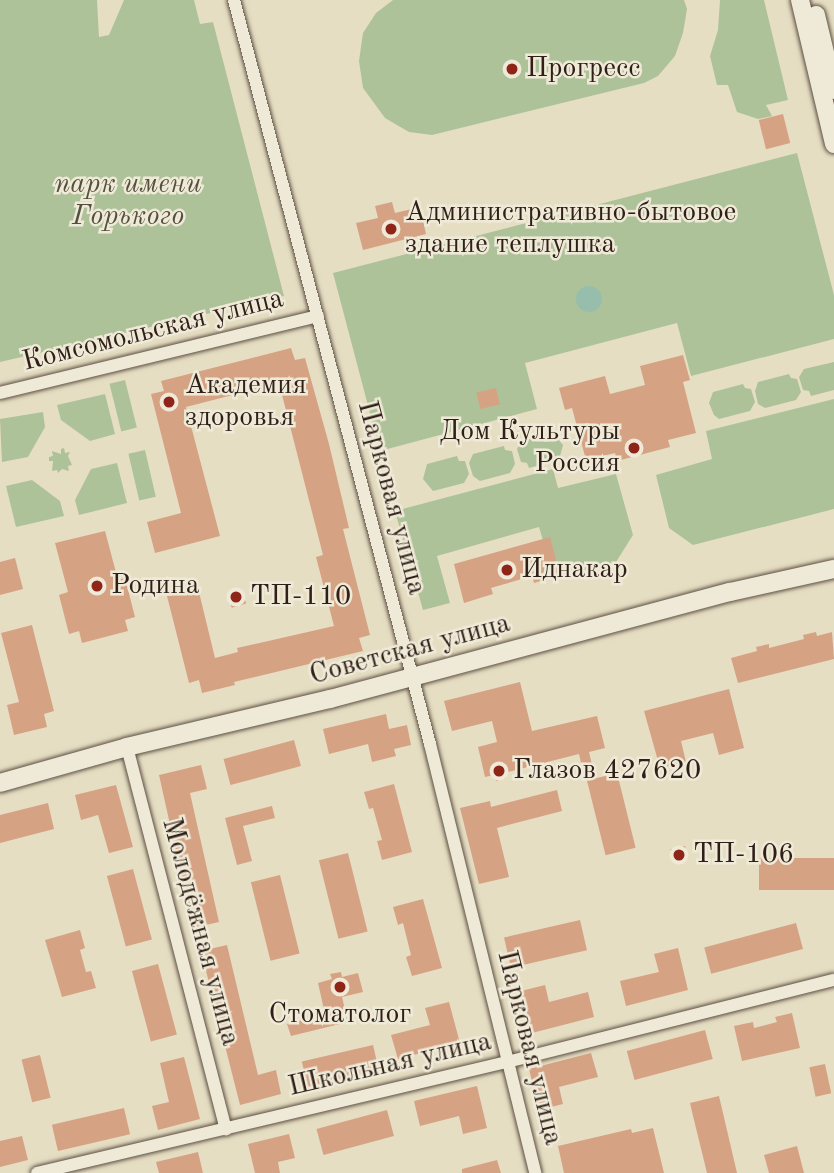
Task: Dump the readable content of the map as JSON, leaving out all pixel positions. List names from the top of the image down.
{
  "streets": {
    "street": [
      "Комсомольская улица",
      "Парковая улица",
      "Советская улица",
      "Молодёжная улица",
      "Школьная улица"
    ]
  },
  "crossings": [
    ["Комсомольская улица", "Парковая улица"],
    ["Парковая улица", "Советская улица"],
    ["Парковая улица", "Школьная улица"],
    ["Советская улица", "Молодёжная улица"],
    ["Молодёжная улица", "Школьная улица"]
  ],
  "parks": ["парк имени Горького"],
  "places": [
    "Прогресс",
    "Административно-бытовое здание теплушка",
    "Академия здоровья",
    "Дом Культуры Россия",
    "Иднакар",
    "Родина",
    "ТП-110",
    "Глазов 427620",
    "ТП-106",
    "Стоматолог"
  ]
}
